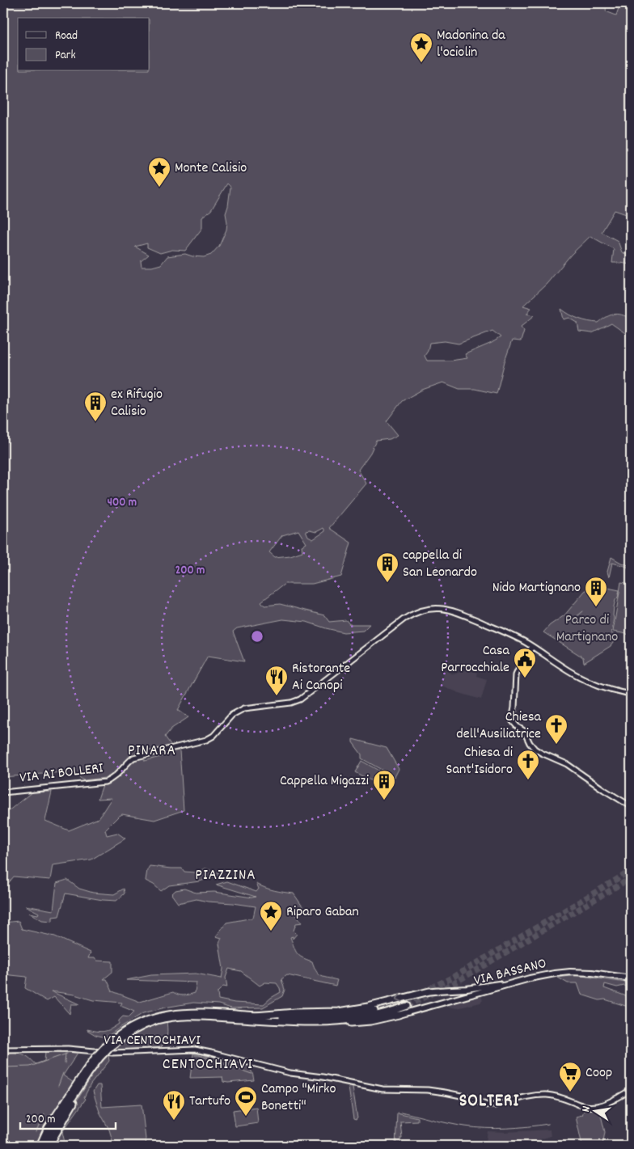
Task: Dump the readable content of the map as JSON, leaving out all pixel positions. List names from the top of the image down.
{
  "streets": {
    "main road": ["VIA BASSANO"],
    "street": ["VIA AI BOLLERI", "VIA CENTOCHIAVI"]
  },
  "districts": [
    "PINARA",
    "PIAZZINA",
    "CENTOCHIAVI",
    "SOLTERI"
  ],
  "parks": ["Parco di Martignano"],
  "places": {
    "place": ["Madonina da l'ociolin", "Monte Calisio", "Riparo Gaban"],
    "building": [
      "ex Rifugio Calisio",
      "cappella di San Leonardo",
      "Nido Martignano",
      "Cappella Migazzi"
    ],
    "public building": ["Casa Parrocchiale"],
    "restaurant": ["Ristorante Ai Canopi", "Tartufo"],
    "church": ["Chiesa dell'Ausiliatrice", "Chiesa di Sant'Isidoro"],
    "supermarket": ["Coop"],
    "sports": ["Campo \"Mirko Bonetti\""]
  },
  "legend": ["Road", "Park"],
  "scale_bar": "200 m",
  "north": "left",
  "rings": ["400 m", "200 m"]
}
